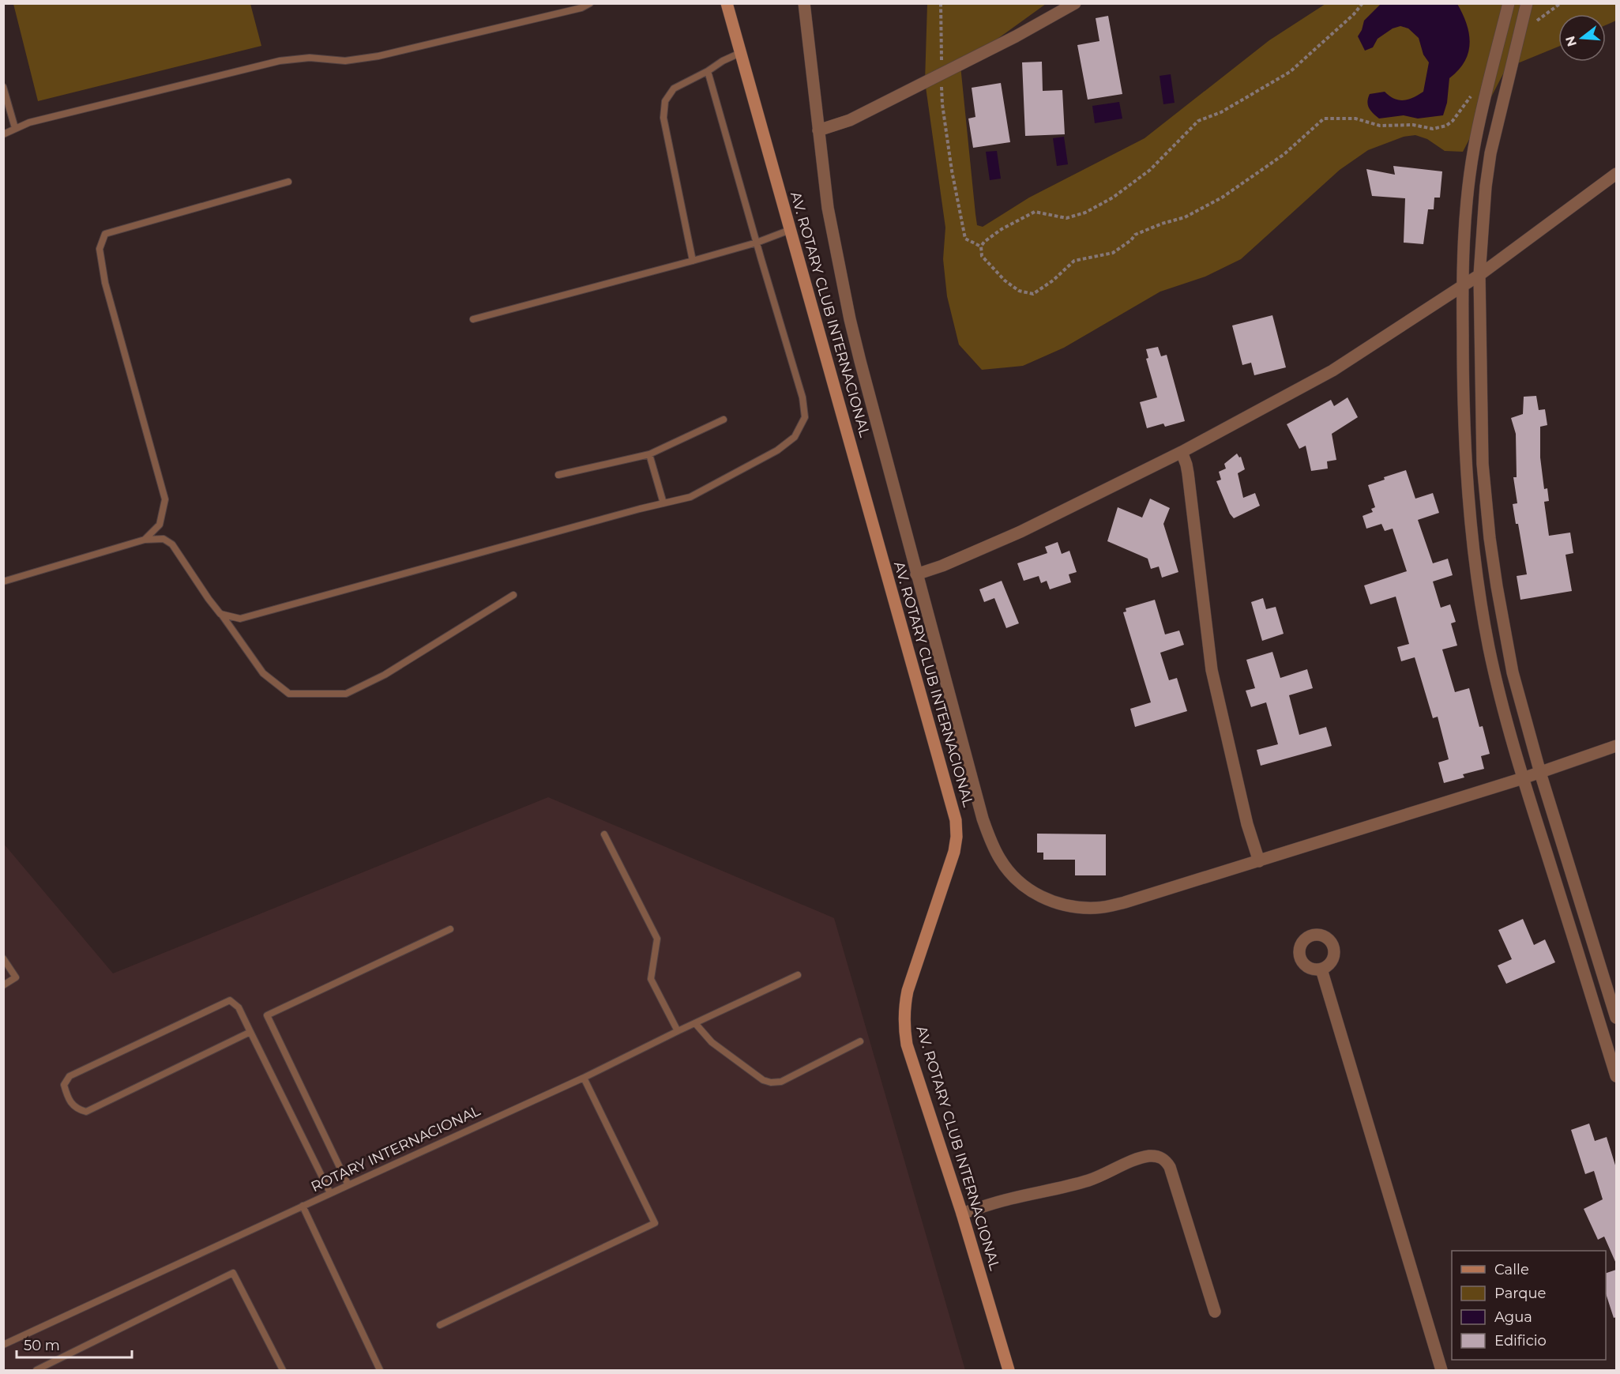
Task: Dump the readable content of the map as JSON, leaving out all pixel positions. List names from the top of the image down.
{
  "streets": {
    "main road": ["AV. ROTARY CLUB INTERNACIONAL"],
    "lane": ["ROTARY INTERNACIONAL"]
  },
  "legend": [
    "Calle",
    "Parque",
    "Agua",
    "Edificio"
  ],
  "scale_bar": "50 m",
  "north": "left"
}
